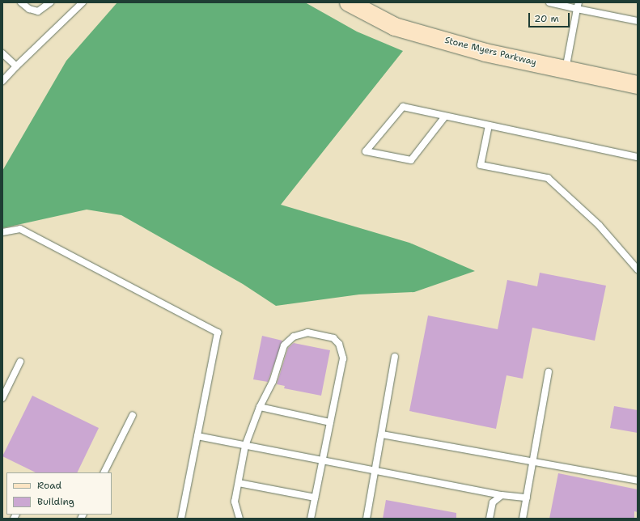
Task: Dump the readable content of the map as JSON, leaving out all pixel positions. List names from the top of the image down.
{
  "streets": {
    "street": ["Stone Myers Parkway"]
  },
  "legend": ["Road", "Building"],
  "scale_bar": "20 m"
}
